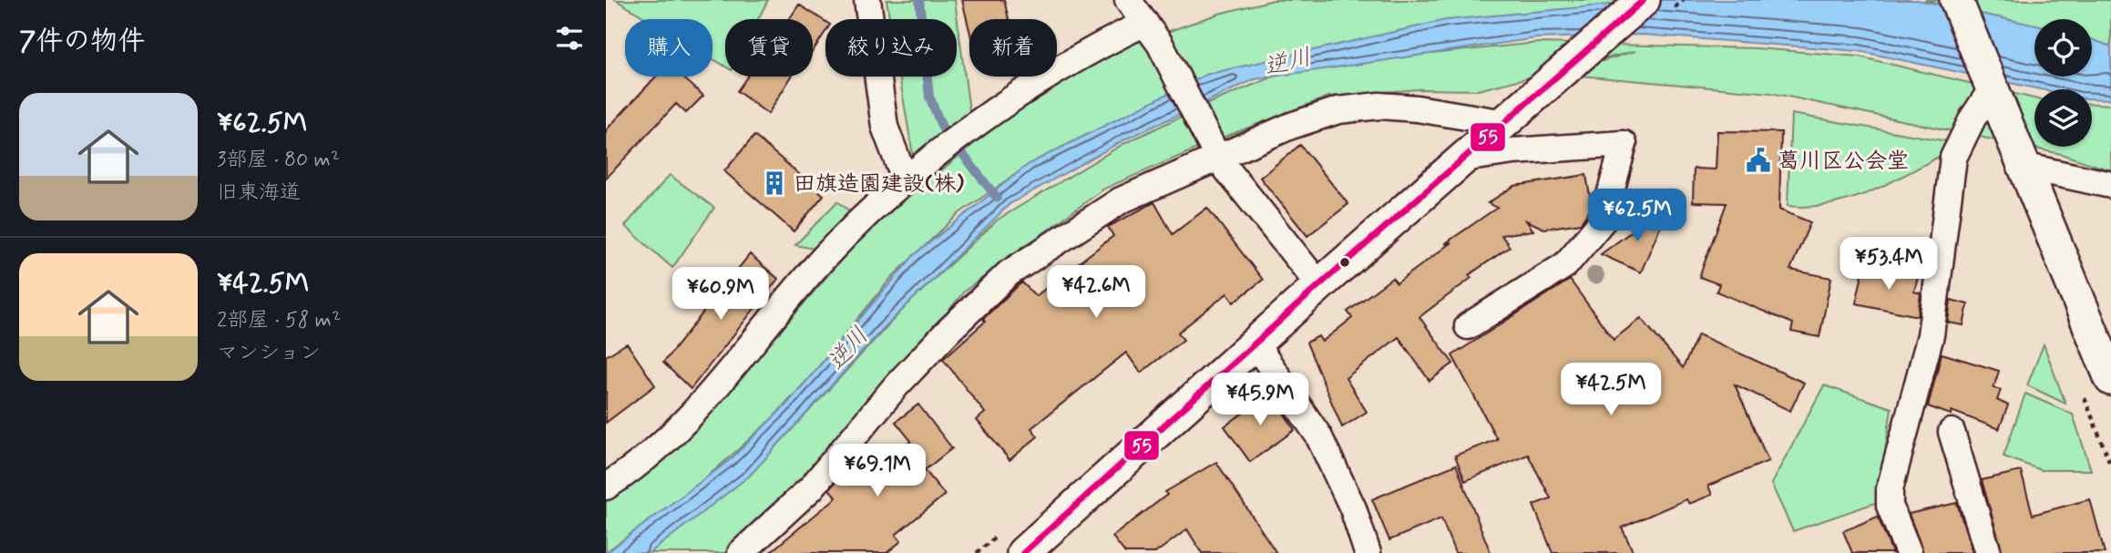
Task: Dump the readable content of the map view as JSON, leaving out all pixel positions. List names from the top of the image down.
{
  "water": ["逆川"],
  "places": {
    "public building": ["葛川区公会堂"],
    "building": ["田旗造園建設(株)"]
  },
  "lines": ["transit line 55"],
  "page": {
    "heading": "7件の物件",
    "chip": [
      "購入",
      "賃貸",
      "絞り込み",
      "新着"
    ],
    "list": [
      {
        "name": "¥62.5M",
        "note": "3部屋 · 80 m² · 旧東海道"
      },
      {
        "name": "¥42.5M",
        "note": "2部屋 · 58 m² · マンション"
      }
    ],
    "price": [
      "¥62.5M",
      "¥53.4M",
      "¥42.6M",
      "¥60.9M",
      "¥42.5M",
      "¥45.9M",
      "¥69.1M"
    ]
  }
}
